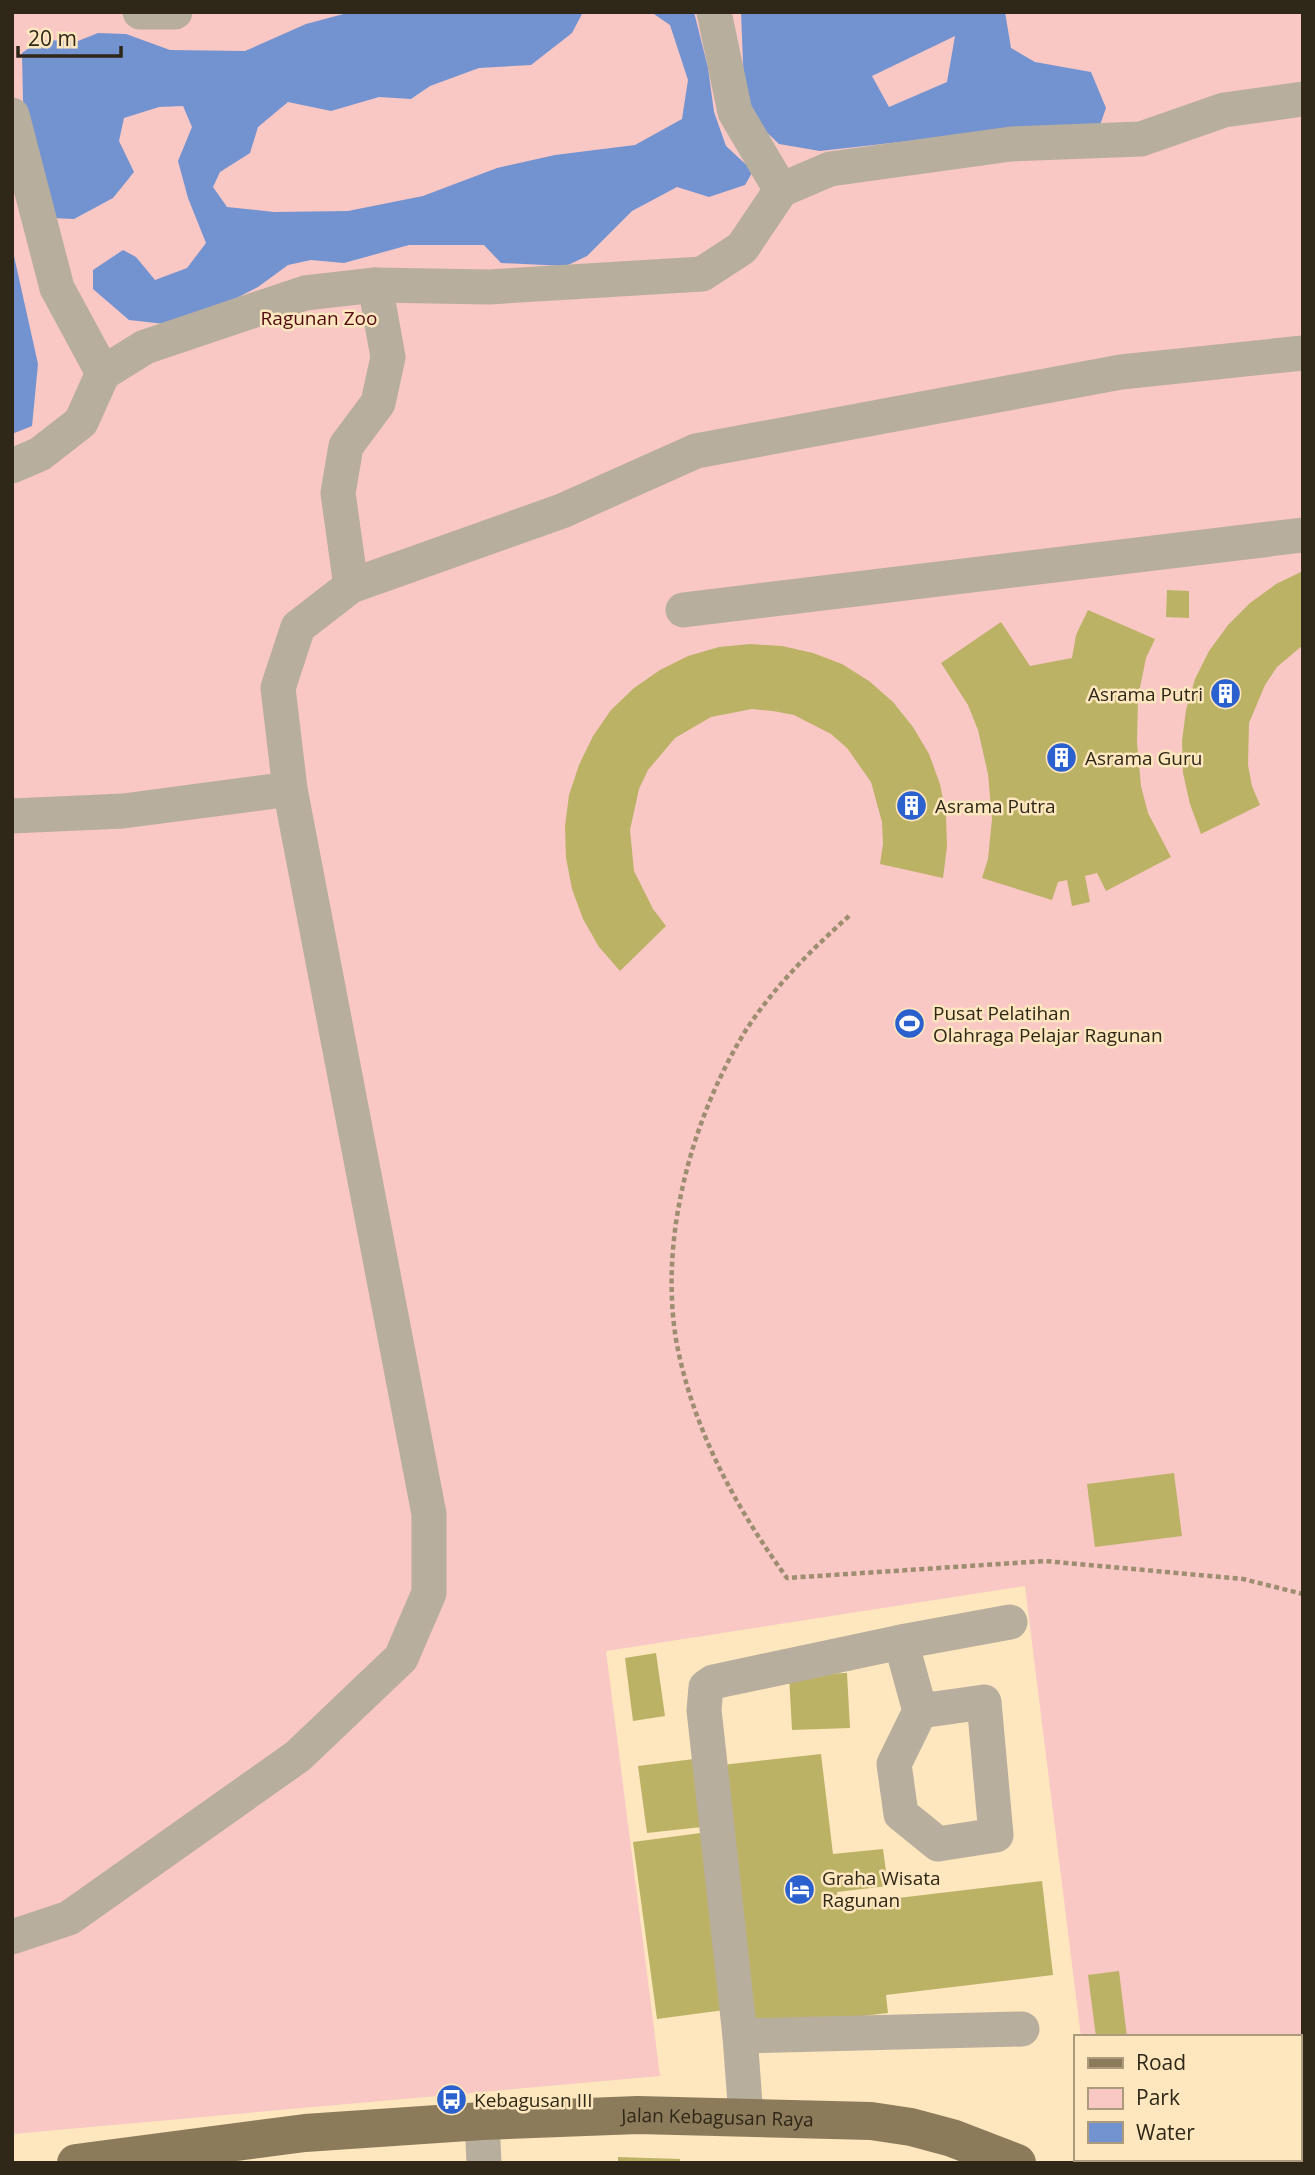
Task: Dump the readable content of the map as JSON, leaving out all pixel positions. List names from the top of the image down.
{
  "streets": {
    "main road": ["Jalan Kebagusan Raya"]
  },
  "parks": ["Ragunan Zoo"],
  "places": {
    "building": ["Asrama Putri", "Asrama Guru", "Asrama Putra"],
    "sports": ["Pusat Pelatihan Olahraga Pelajar Ragunan"],
    "hotel": ["Graha Wisata Ragunan"],
    "bus stop": ["Kebagusan III"]
  },
  "legend": ["Road", "Park", "Water"],
  "scale_bar": "20 m"
}
